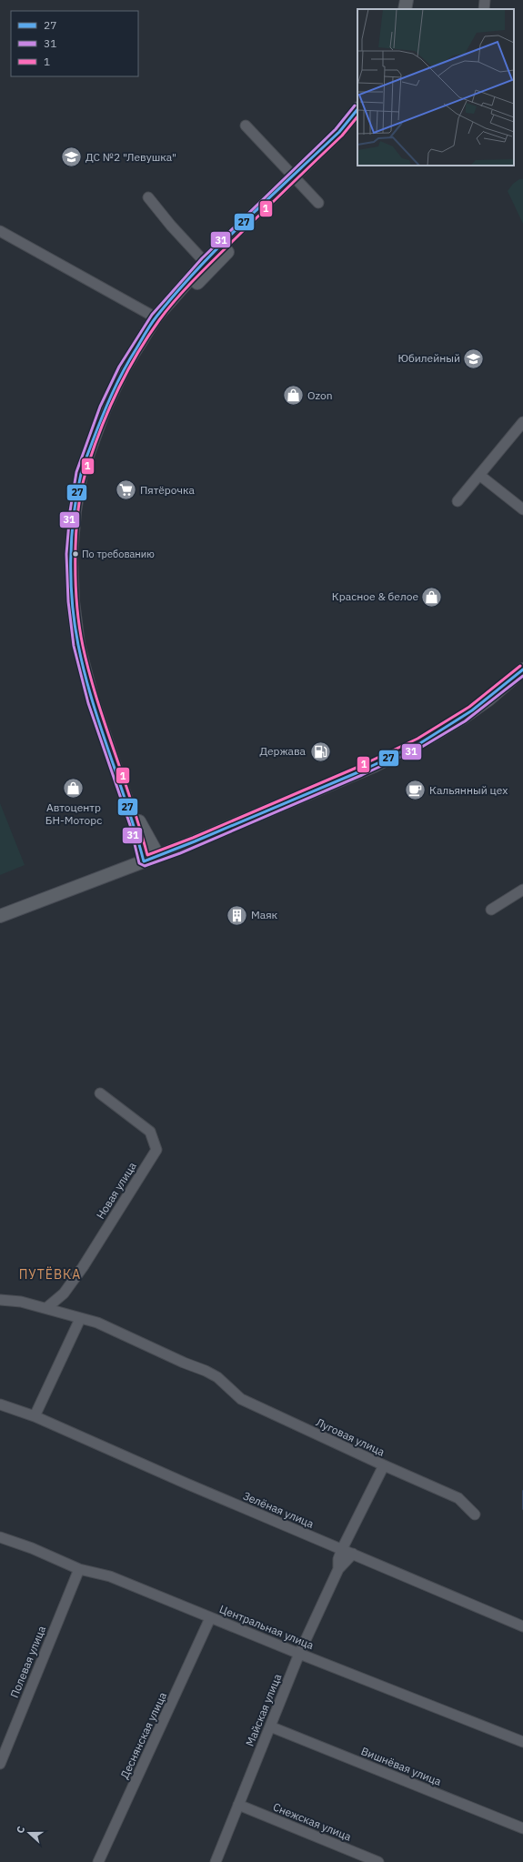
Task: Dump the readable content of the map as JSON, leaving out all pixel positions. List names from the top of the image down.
{
  "streets": {
    "street": [
      "Новая улица",
      "Луговая улица",
      "Зелёная улица",
      "Центральная улица",
      "Полевая улица",
      "Майская улица",
      "Деснянская улица",
      "Вишнёвая улица",
      "Снежская улица"
    ]
  },
  "crossings": [
    ["Новая улица", "Луговая улица"],
    ["Центральная улица", "Полевая улица"],
    ["Центральная улица", "Майская улица"],
    ["Центральная улица", "Деснянская улица"],
    ["Майская улица", "Вишнёвая улица"],
    ["Майская улица", "Снежская улица"]
  ],
  "districts": ["ПУТЁВКА"],
  "places": {
    "school or university": ["ДС №2 \"Левушка\"", "Юбилейный"],
    "shop": ["Ozon", "Красное & белое", "Автоцентр БН-Моторс"],
    "supermarket": ["Пятёрочка"],
    "other": ["По требованию"],
    "fuel station": ["Держава"],
    "cafe": ["Кальянный цех"],
    "building": ["Маяк"]
  },
  "lines": ["transit line 31", "transit line 27", "transit line 1"],
  "legend": ["27", "31", "1"],
  "north": "left"
}
